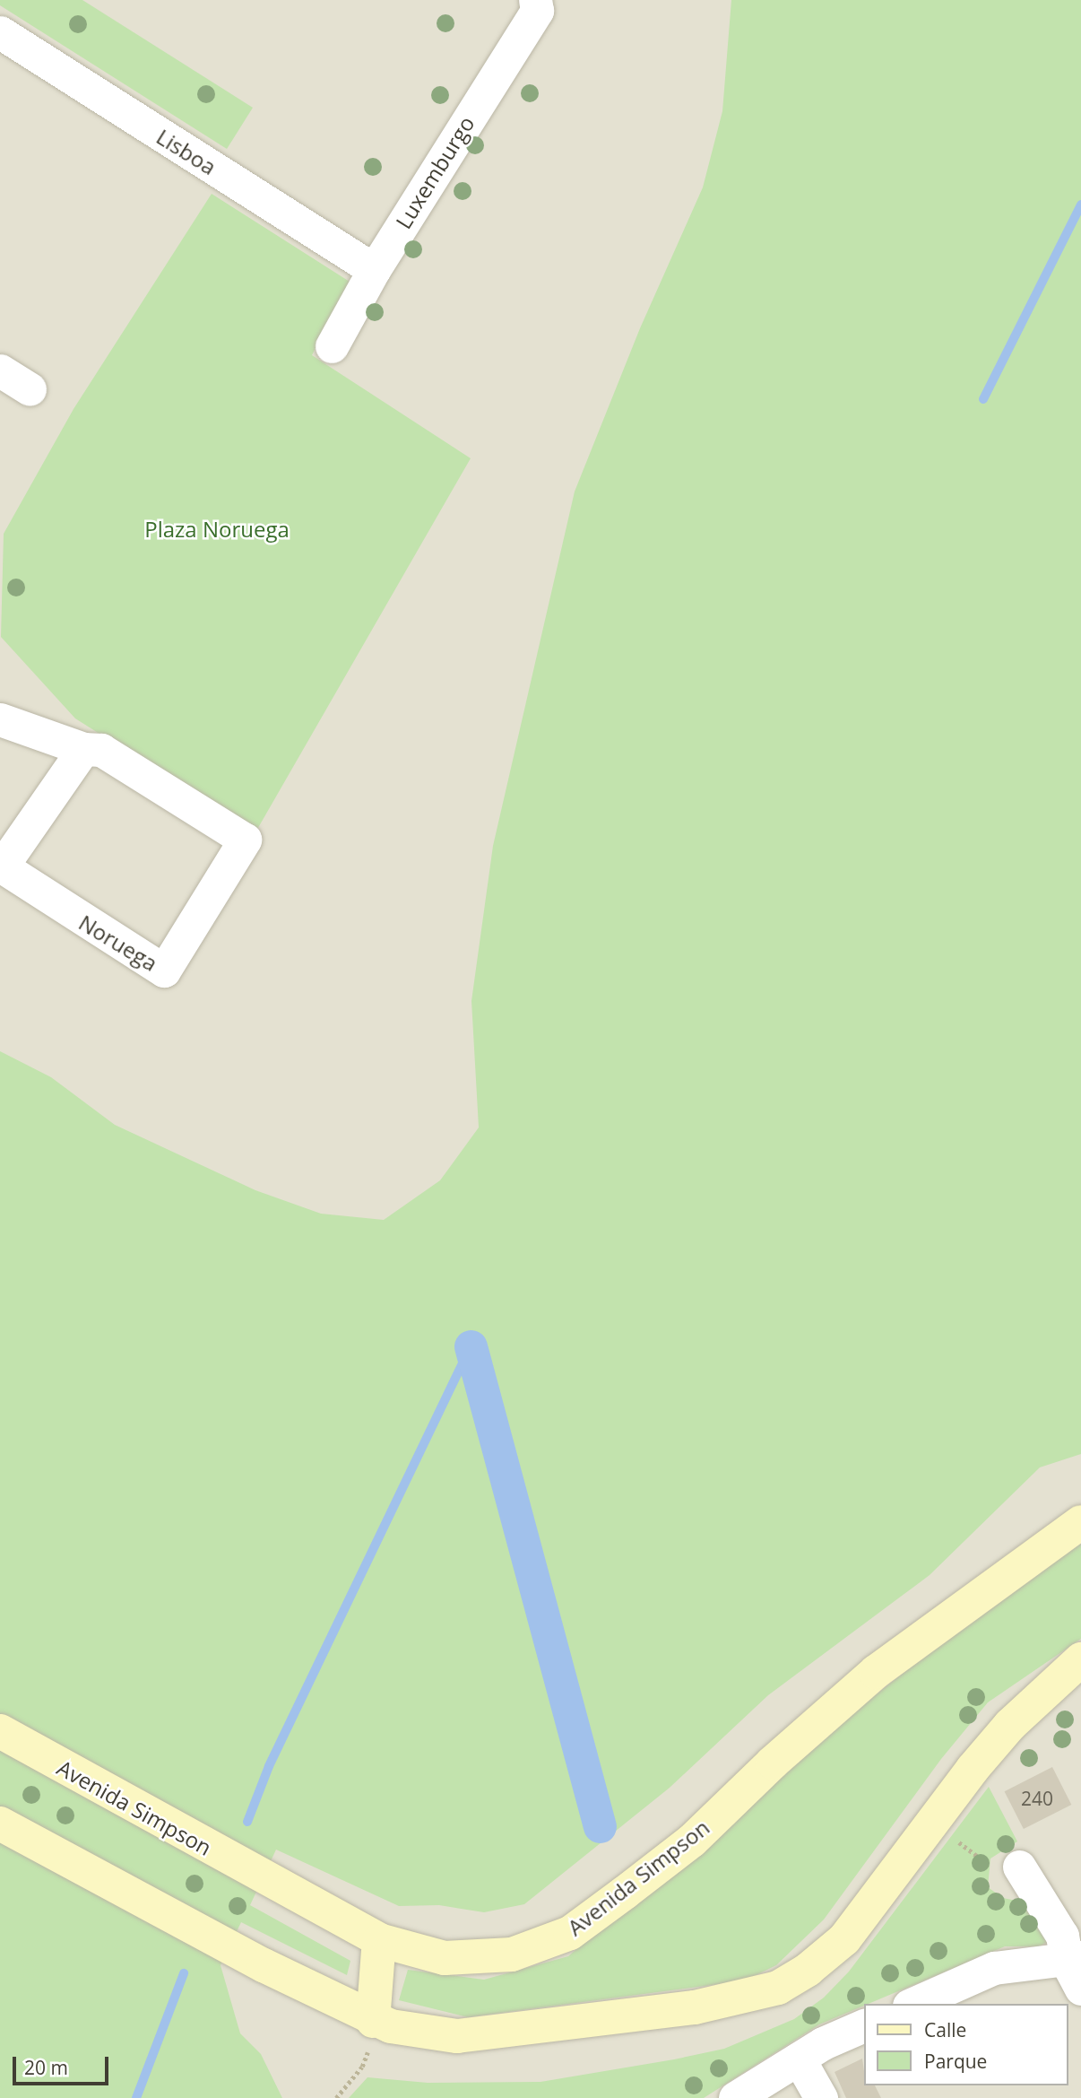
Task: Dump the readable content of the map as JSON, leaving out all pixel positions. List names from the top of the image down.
{
  "streets": {
    "main road": ["Avenida Simpson"],
    "street": ["Lisboa", "Luxemburgo", "Noruega"]
  },
  "crossings": [
    ["Lisboa", "Luxemburgo"]
  ],
  "parks": ["Plaza Noruega"],
  "house_numbers": ["240"],
  "legend": ["Calle", "Parque"],
  "scale_bar": "20 m"
}
